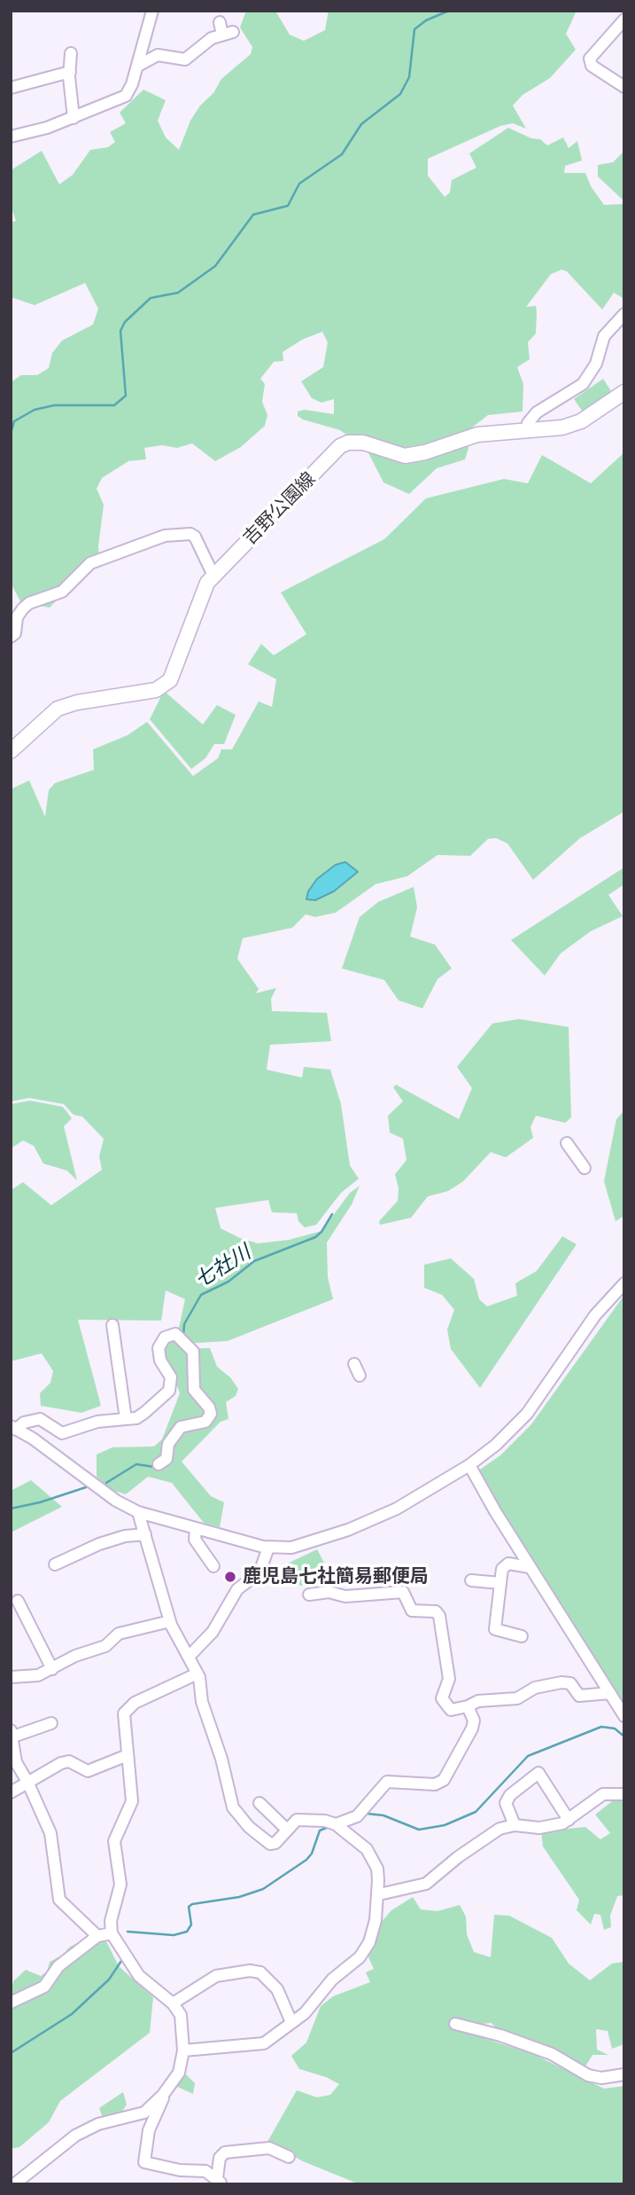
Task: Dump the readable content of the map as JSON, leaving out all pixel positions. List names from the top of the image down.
{
  "streets": {
    "main road": ["吉野公園線"]
  },
  "water": ["七社川"],
  "places": ["鹿児島七社簡易郵便局"]
}
